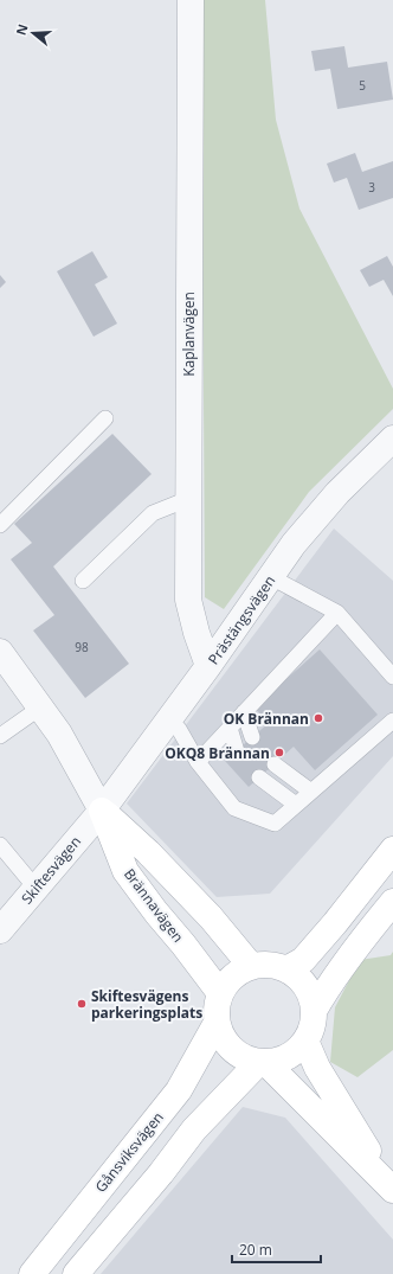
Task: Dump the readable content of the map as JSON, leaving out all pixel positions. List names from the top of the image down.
{
  "streets": {
    "main road": ["Brännavägen", "Gånsviksvägen"],
    "street": ["Kaplanvägen", "Prästängsvägen", "Skiftesvägen"]
  },
  "crossings": [
    ["Kaplanvägen", "Prästängsvägen"],
    ["Prästängsvägen", "Skiftesvägen"],
    ["Prästängsvägen", "Brännavägen"],
    ["Skiftesvägen", "Brännavägen"],
    ["Brännavägen", "Gånsviksvägen"]
  ],
  "places": ["OK Brännan", "OKQ8 Brännan", "Skiftesvägens parkeringsplats"],
  "house_numbers": ["5", "3", "98"],
  "scale_bar": "20 m",
  "north": "left"
}
